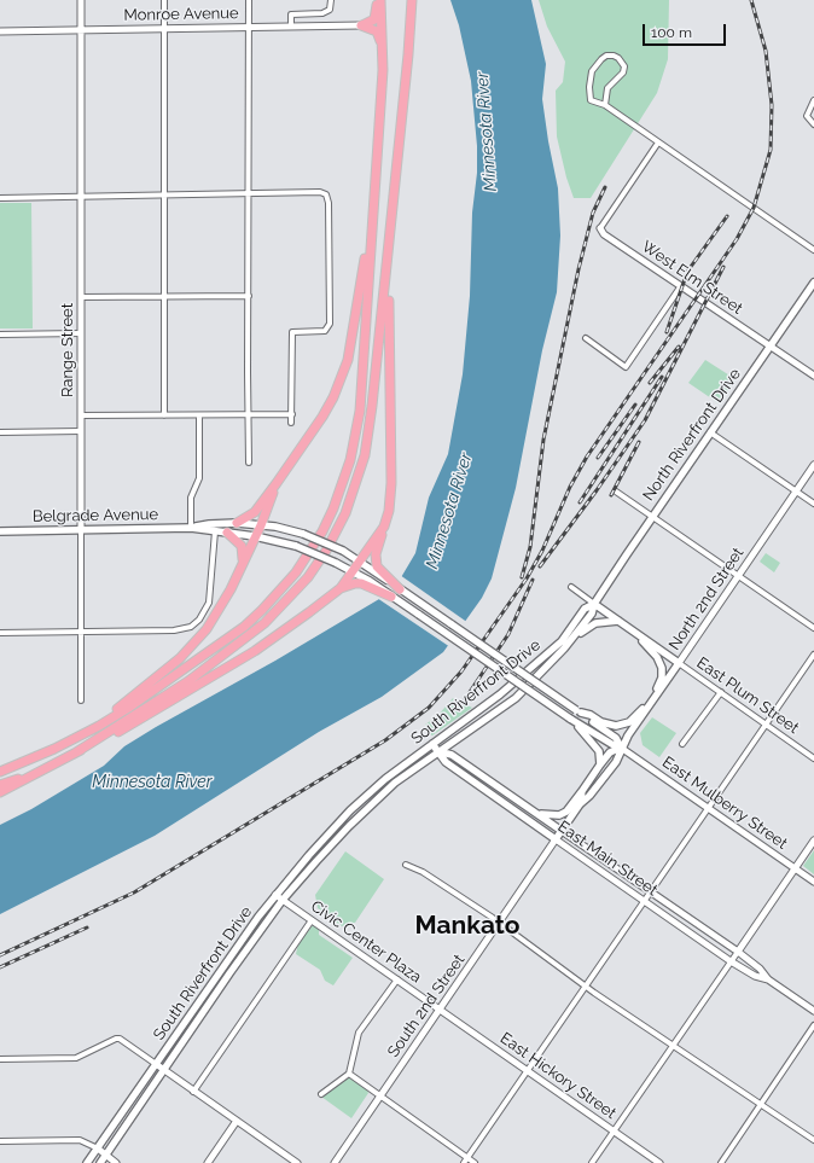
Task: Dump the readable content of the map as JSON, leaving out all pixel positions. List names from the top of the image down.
{
  "streets": {
    "main road": [
      "North Riverfront Drive",
      "Belgrade Avenue",
      "North 2nd Street",
      "South Riverfront Drive",
      "East Plum Street",
      "East Main Street"
    ],
    "street": [
      "Monroe Avenue",
      "West Elm Street",
      "Range Street",
      "East Mulberry Street",
      "Civic Center Plaza",
      "South 2nd Street",
      "East Hickory Street"
    ]
  },
  "crossings": [
    ["Monroe Avenue", "Range Street"],
    ["West Elm Street", "North Riverfront Drive"],
    ["Range Street", "Belgrade Avenue"],
    ["North Riverfront Drive", "South Riverfront Drive"],
    ["North Riverfront Drive", "East Plum Street"],
    ["North 2nd Street", "East Plum Street"],
    ["North 2nd Street", "East Mulberry Street"],
    ["North 2nd Street", "East Main Street"],
    ["North 2nd Street", "South 2nd Street"],
    ["South Riverfront Drive", "East Plum Street"],
    ["South Riverfront Drive", "East Main Street"],
    ["South Riverfront Drive", "Civic Center Plaza"],
    ["East Main Street", "South 2nd Street"],
    ["Civic Center Plaza", "South 2nd Street"],
    ["Civic Center Plaza", "East Hickory Street"],
    ["South 2nd Street", "East Hickory Street"]
  ],
  "districts": ["Mankato"],
  "water": ["Minnesota River"],
  "scale_bar": "100 m"
}
